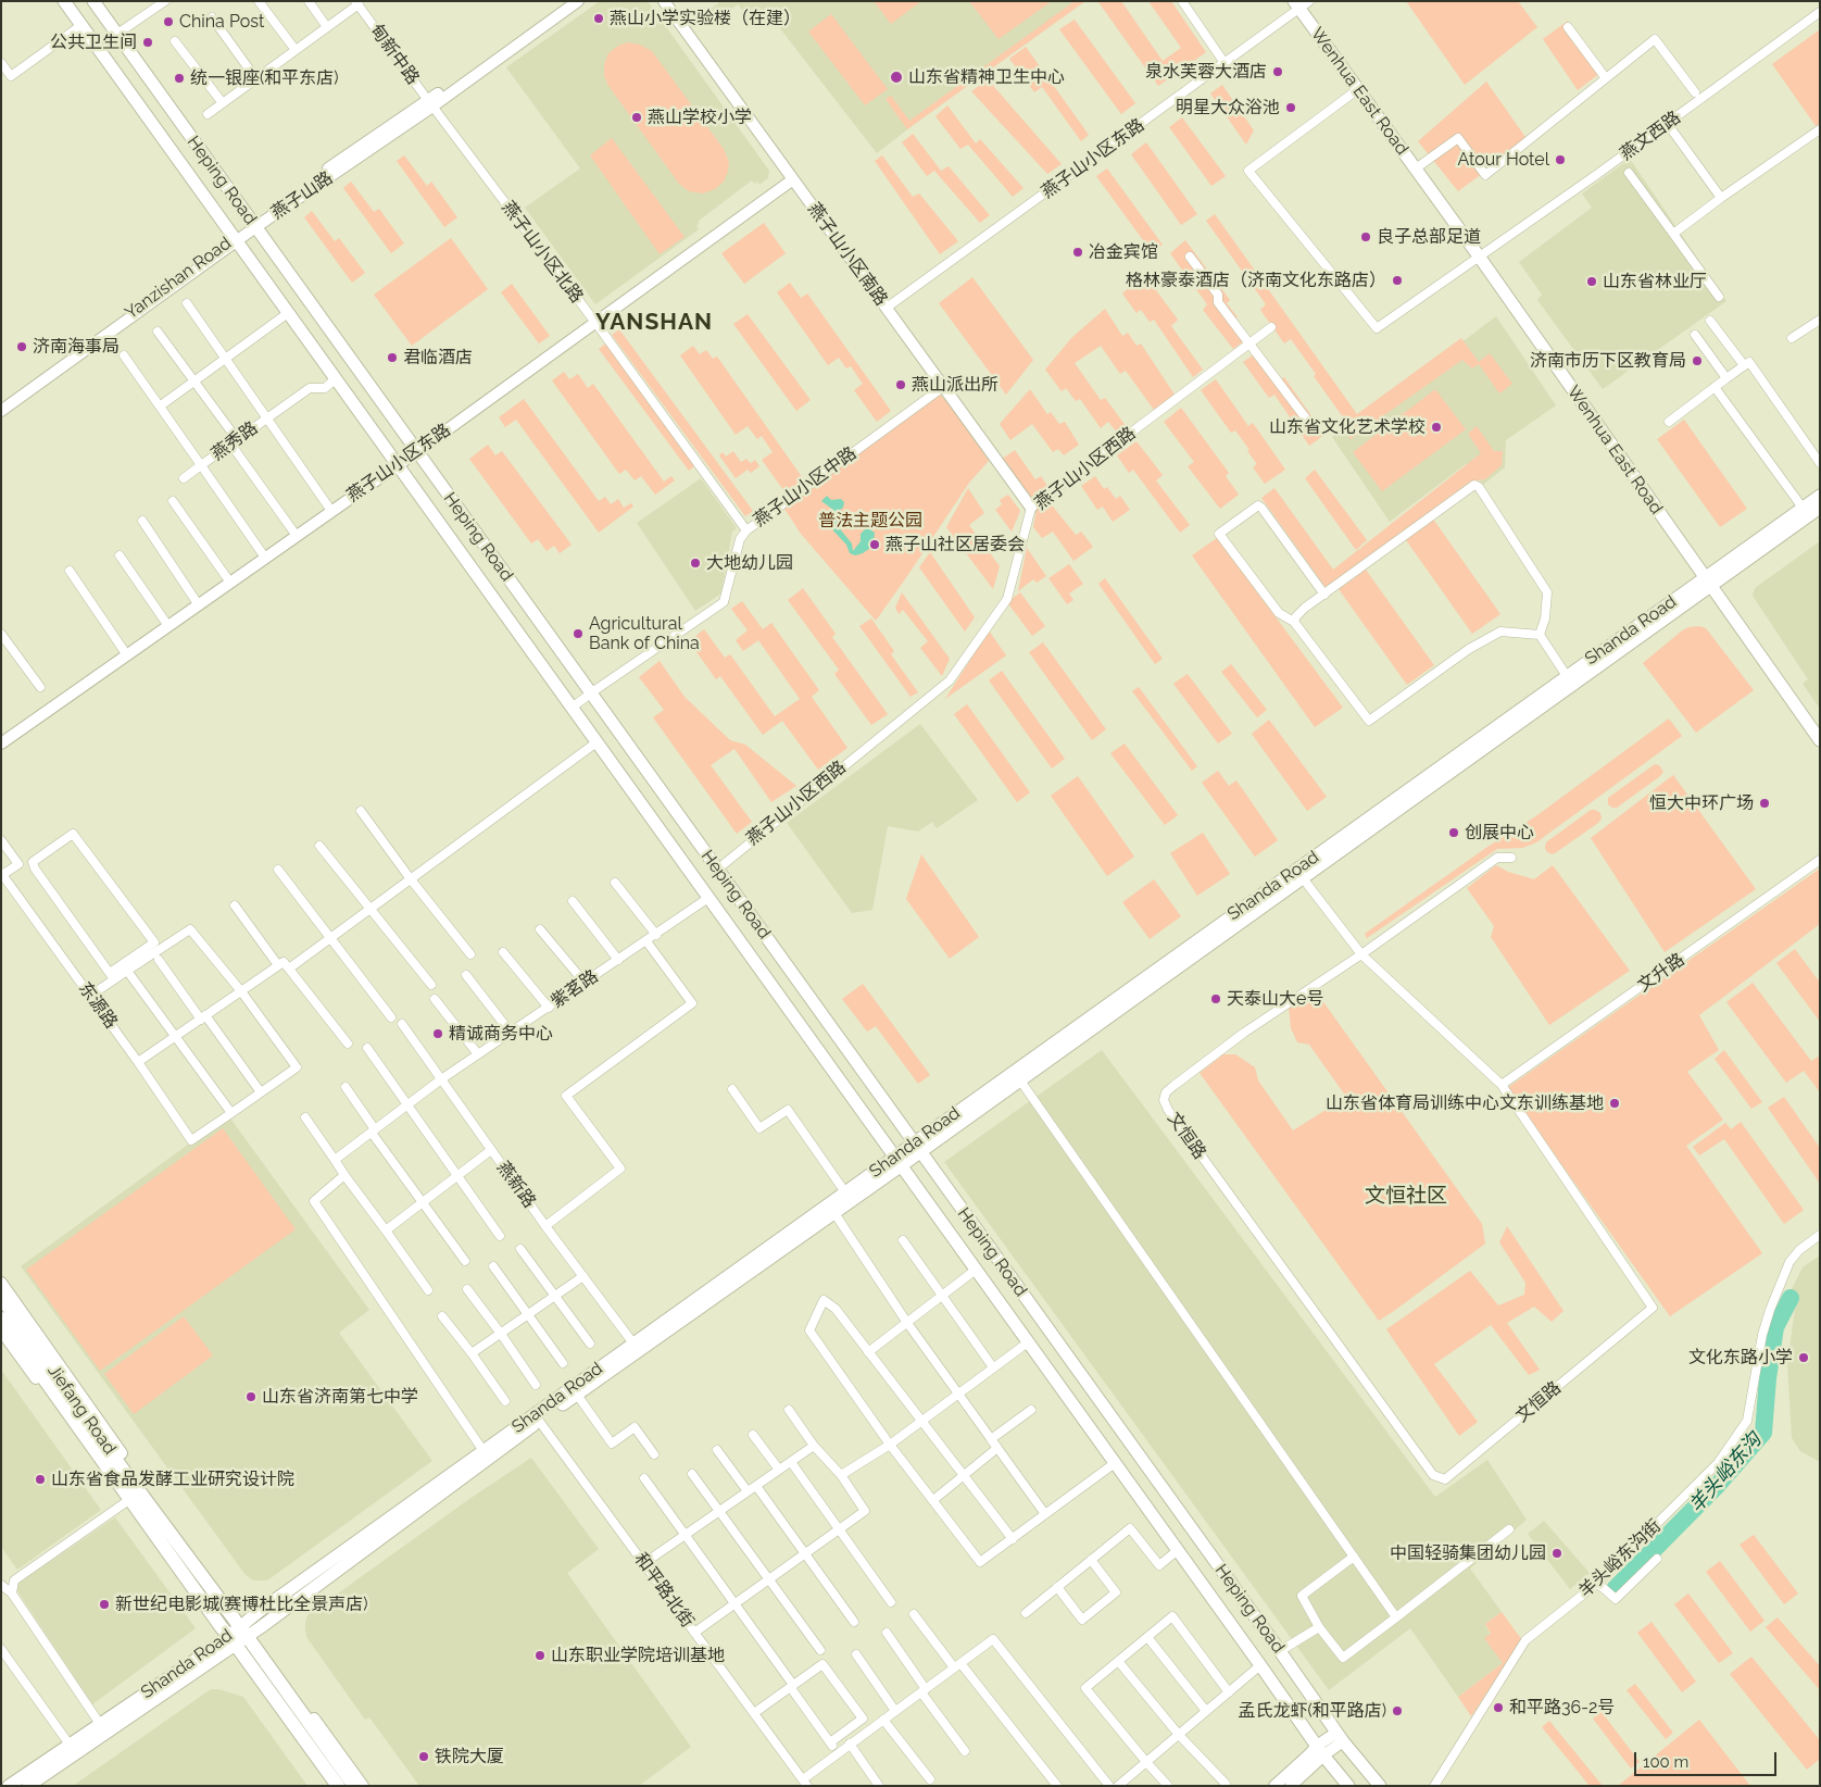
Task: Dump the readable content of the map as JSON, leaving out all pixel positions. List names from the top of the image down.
{
  "streets": {
    "main road": [
      "Wenhua East Road",
      "Heping Road",
      "Shanda Road",
      "Jiefang Road"
    ],
    "street": [
      "甸新中路",
      "燕文西路",
      "燕子山小区东路",
      "燕子山路",
      "燕子山小区北路",
      "燕子山小区南路",
      "Yanzishan Road",
      "燕秀路",
      "燕子山小区西路",
      "燕子山小区中路",
      "文升路",
      "紫茗路",
      "东源路",
      "文恒路",
      "燕新路",
      "羊头峪东沟街",
      "和平路北街"
    ]
  },
  "crossings": [
    ["甸新中路", "燕子山路"],
    ["甸新中路", "燕子山小区北路"],
    ["Wenhua East Road", "燕文西路"],
    ["Wenhua East Road", "燕子山小区东路"],
    ["Wenhua East Road", "Shanda Road"],
    ["燕子山小区东路", "Heping Road"],
    ["燕子山小区东路", "燕子山小区北路"],
    ["燕子山小区东路", "燕子山小区南路"],
    ["燕子山小区东路", "燕秀路"],
    ["Heping Road", "燕子山路"],
    ["Heping Road", "Yanzishan Road"],
    ["Heping Road", "燕秀路"],
    ["Heping Road", "燕子山小区西路"],
    ["Heping Road", "燕子山小区中路"],
    ["Heping Road", "Shanda Road"],
    ["Heping Road", "紫茗路"],
    ["燕子山路", "燕子山小区北路"],
    ["燕子山路", "Yanzishan Road"],
    ["燕子山小区北路", "燕子山小区中路"],
    ["燕子山小区南路", "燕子山小区西路"],
    ["燕子山小区南路", "燕子山小区中路"],
    ["Shanda Road", "文恒路"],
    ["Shanda Road", "燕新路"],
    ["Shanda Road", "Jiefang Road"],
    ["Shanda Road", "和平路北街"],
    ["文升路", "文恒路"],
    ["紫茗路", "燕新路"]
  ],
  "districts": ["YANSHAN", "文恒社区"],
  "water": ["羊头峪东沟"],
  "parks": ["普法主题公园"],
  "places": [
    "燕山小学实验楼（在建）",
    "China Post",
    "公共卫生间",
    "泉水芙蓉大酒店",
    "山东省精神卫生中心",
    "统一银座(和平东店)",
    "明星大众浴池",
    "燕山学校小学",
    "Atour Hotel",
    "良子总部足道",
    "冶金宾馆",
    "格林豪泰酒店（济南文化东路店）",
    "山东省林业厅",
    "济南海事局",
    "君临酒店",
    "济南市历下区教育局",
    "燕山派出所",
    "山东省文化艺术学校",
    "燕子山社区居委会",
    "大地幼儿园",
    "Agricultural Bank of China",
    "恒大中环广场",
    "创展中心",
    "天泰山大e号",
    "精诚商务中心",
    "山东省体育局训练中心文东训练基地",
    "文化东路小学",
    "山东省济南第七中学",
    "山东省食品发酵工业研究设计院",
    "中国轻骑集团幼儿园",
    "新世纪电影城(赛博杜比全景声店)",
    "山东职业学院培训基地",
    "和平路36-2号",
    "孟氏龙虾(和平路店)",
    "铁院大厦"
  ],
  "scale_bar": "100 m"
}
